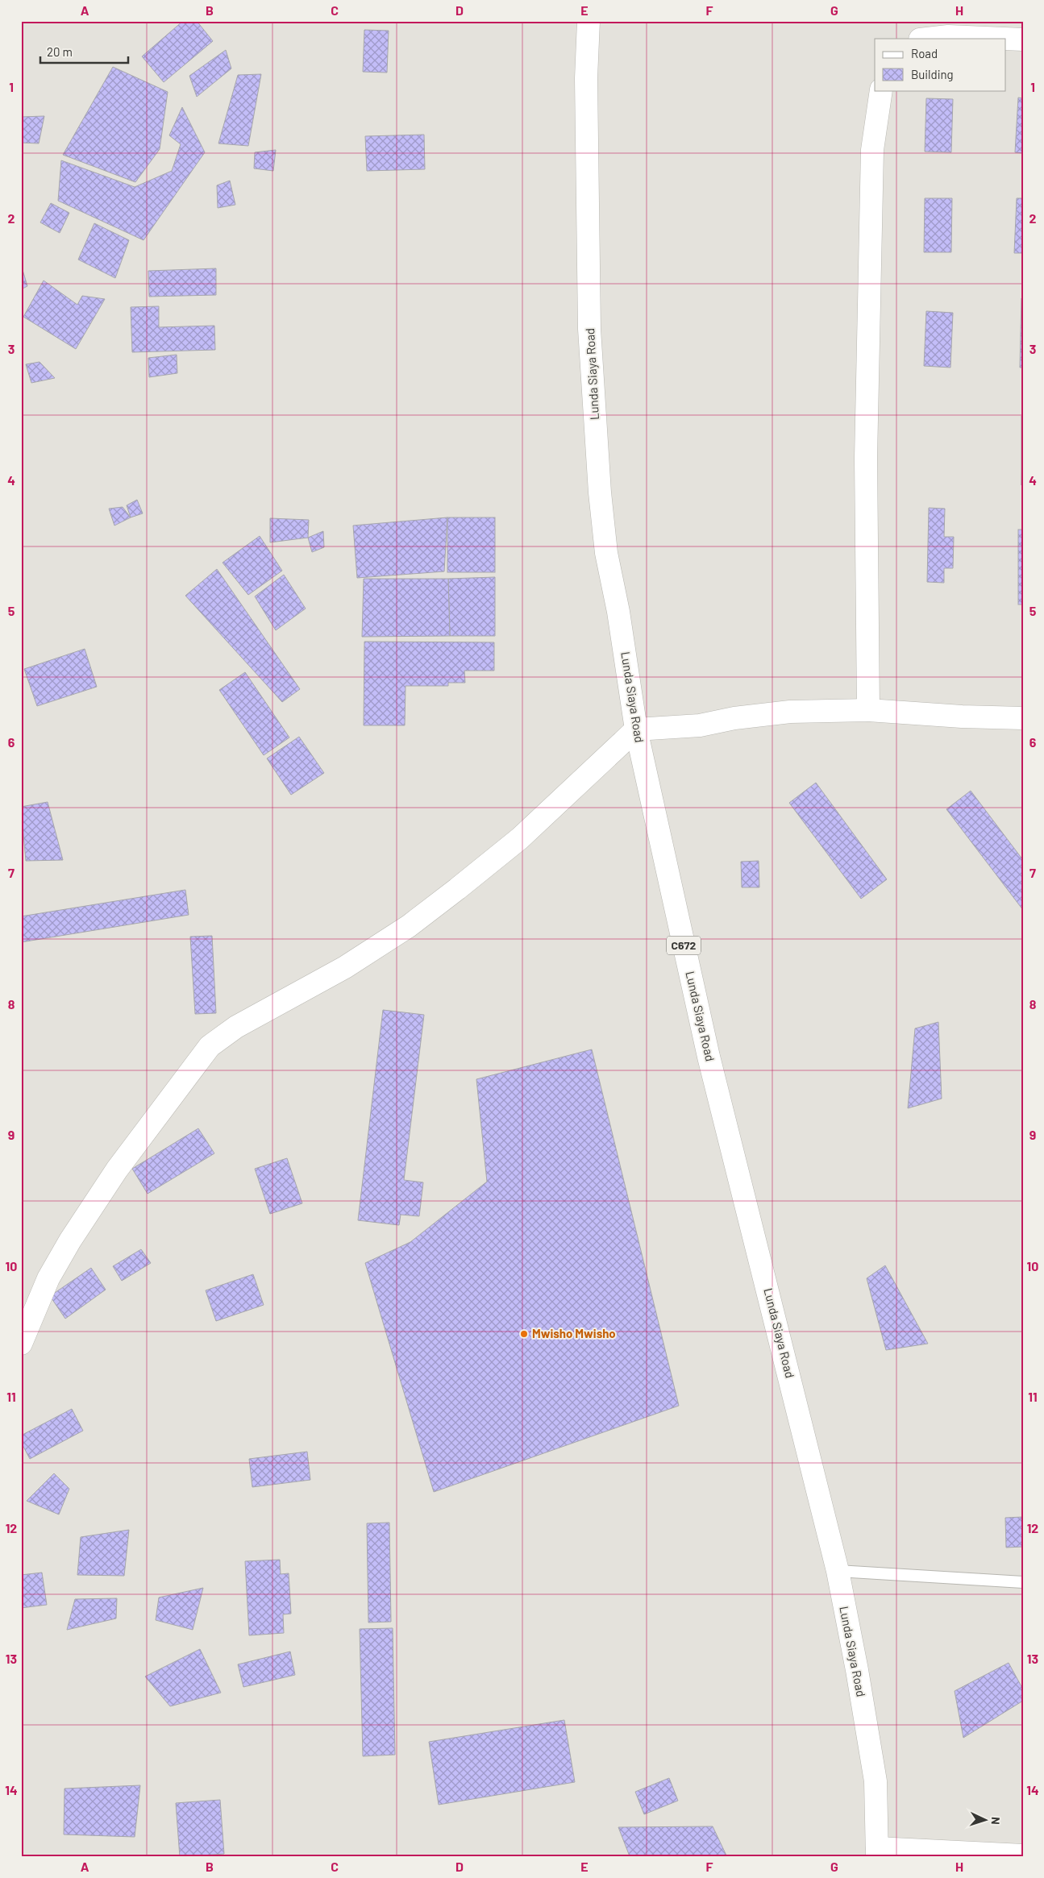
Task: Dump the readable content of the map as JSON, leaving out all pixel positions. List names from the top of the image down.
{
  "streets": {
    "main road": ["Lunda Siaya Road", "C672"]
  },
  "places": ["Mwisho Mwisho"],
  "legend": ["Road", "Building"],
  "scale_bar": "20 m",
  "north": "right",
  "grid": {
    "columns": [
      "A",
      "B",
      "C",
      "D",
      "E",
      "F",
      "G",
      "H"
    ],
    "rows": [
      "1",
      "2",
      "3",
      "4",
      "5",
      "6",
      "7",
      "8",
      "9",
      "10",
      "11",
      "12",
      "13",
      "14"
    ]
  }
}
